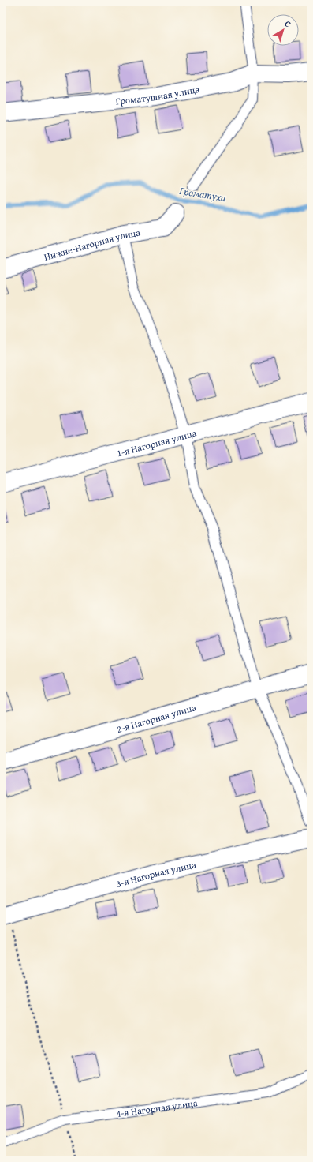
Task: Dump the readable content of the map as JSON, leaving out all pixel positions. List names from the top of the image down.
{
  "streets": {
    "street": [
      "Громатушная улица",
      "Нижне-Нагорная улица",
      "1-я Нагорная улица",
      "2-я Нагорная улица",
      "3-я Нагорная улица"
    ],
    "lane": ["4-я Нагорная улица"]
  },
  "water": ["Громатуха"],
  "north": "top right"
}
